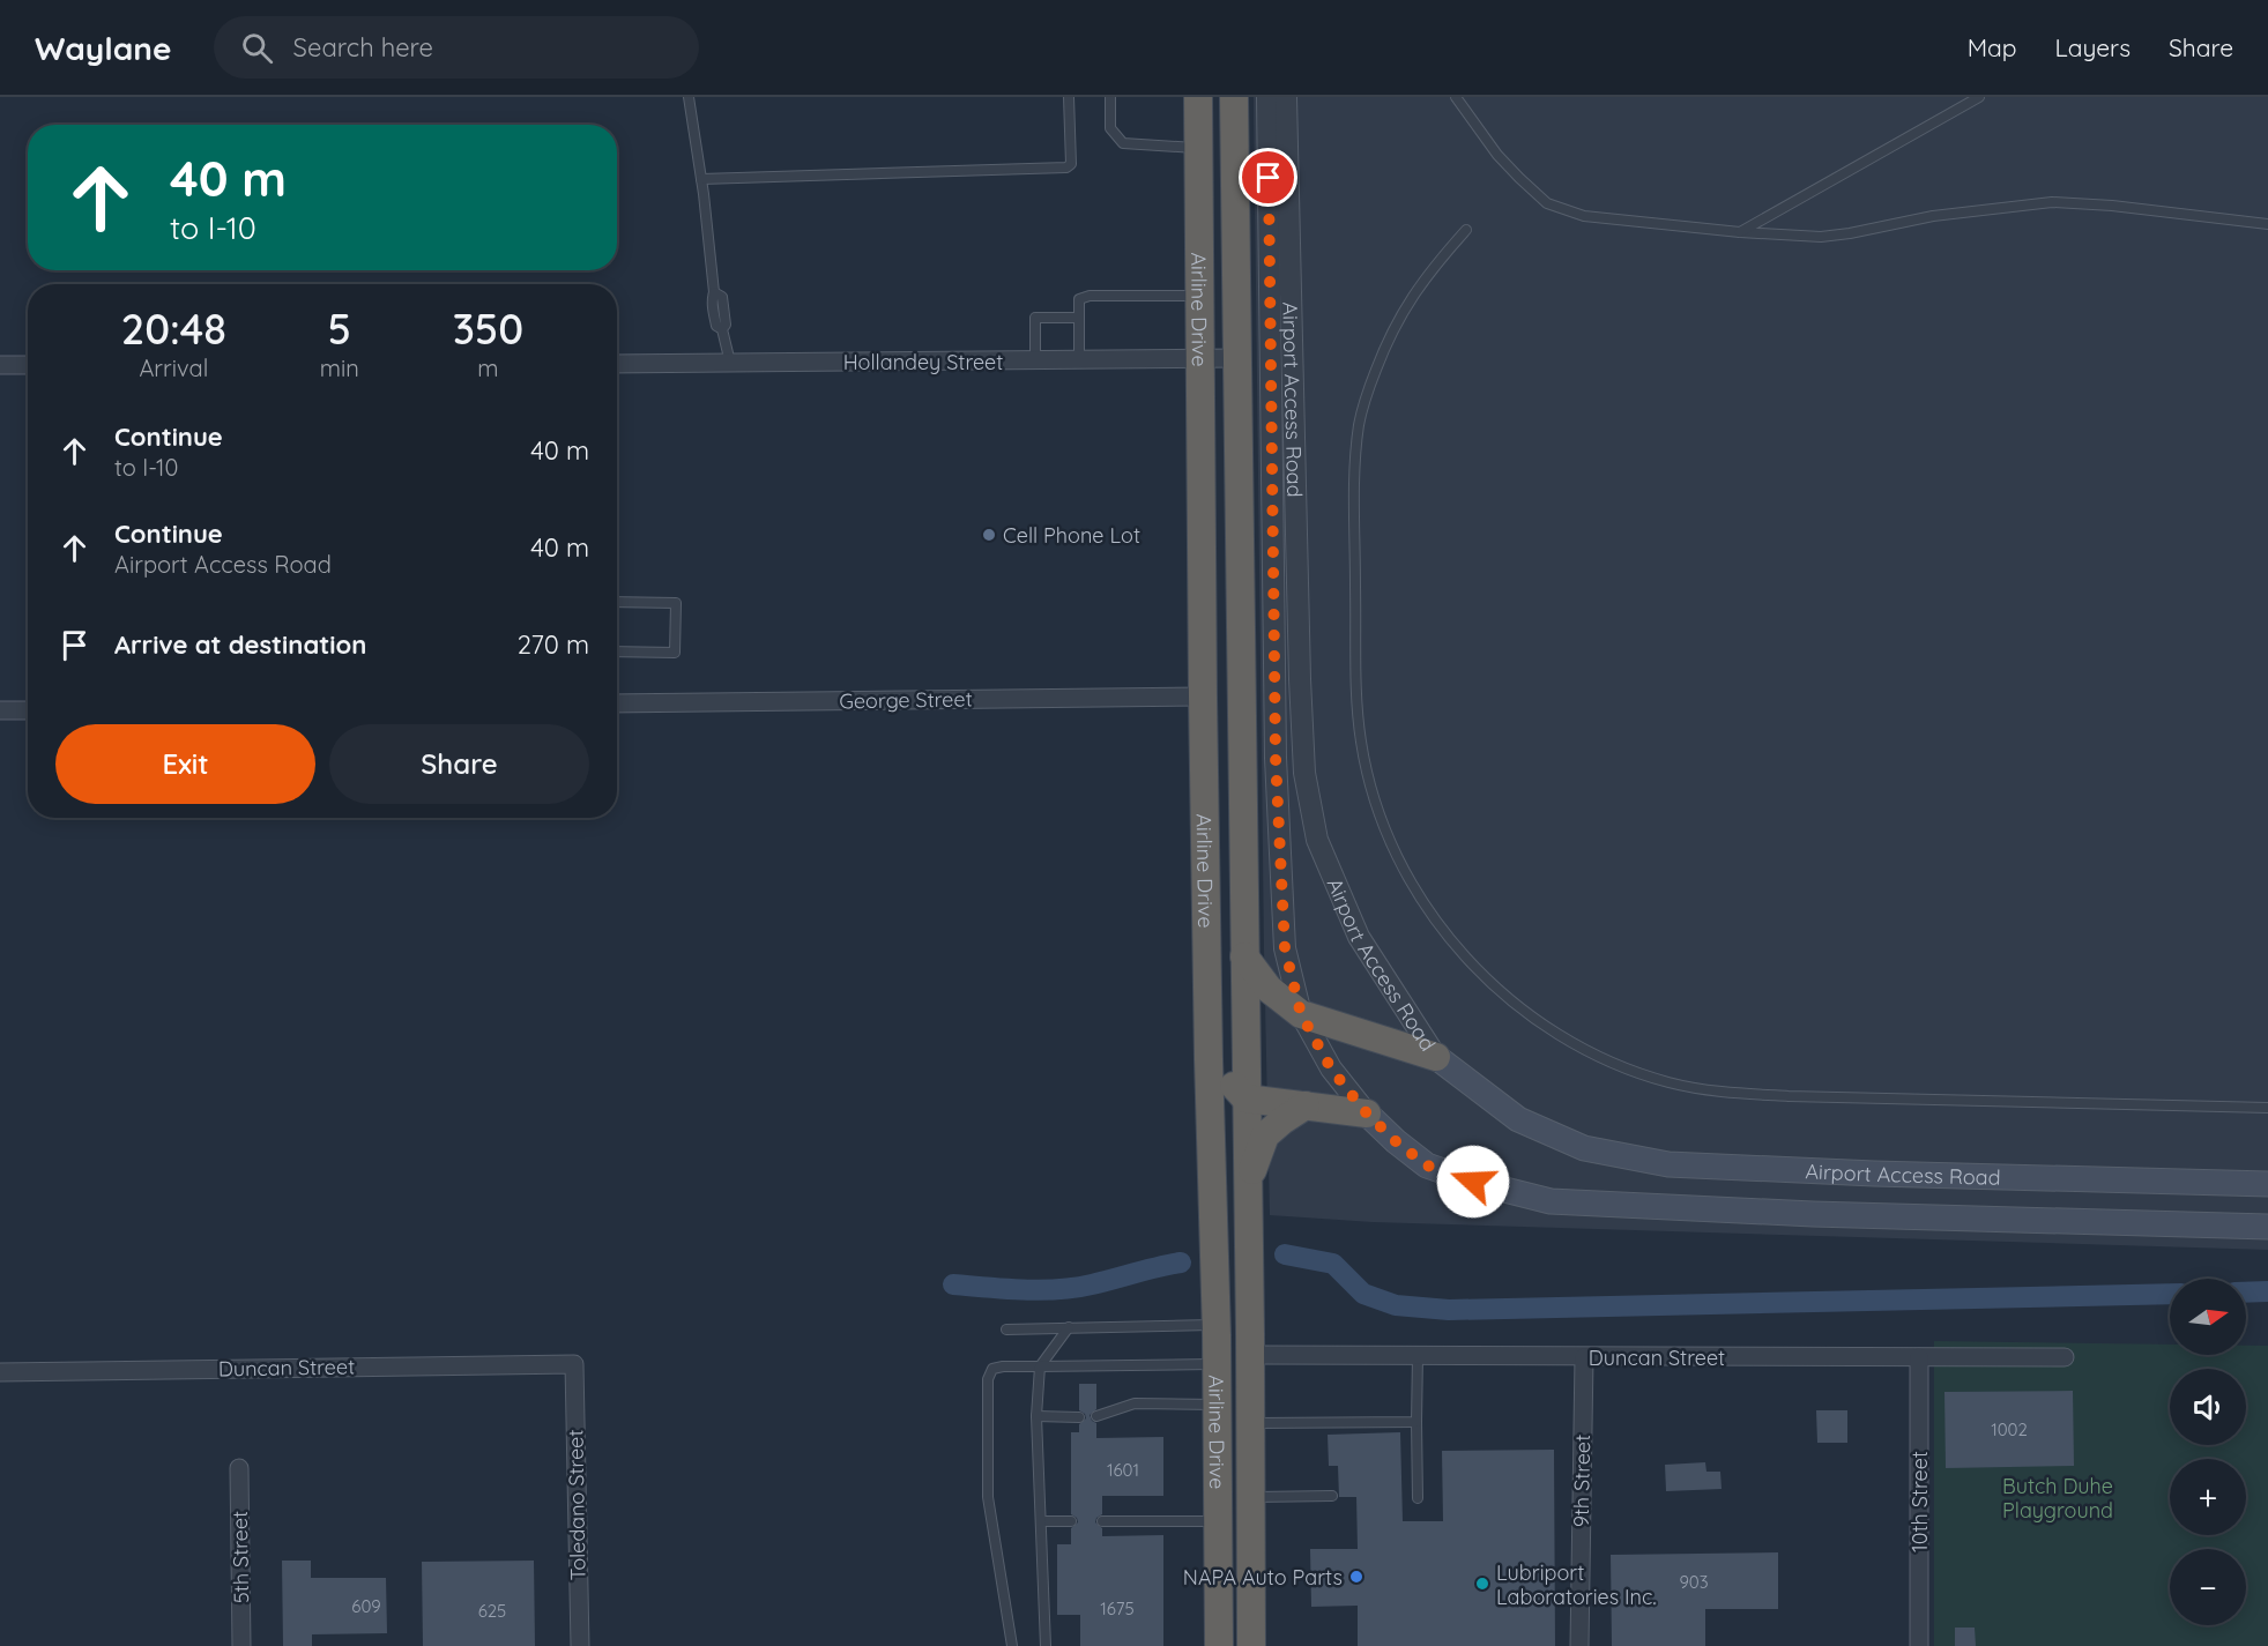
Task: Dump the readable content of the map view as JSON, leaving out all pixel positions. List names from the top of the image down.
{
  "streets": {
    "highway": ["Airline Drive"],
    "main road": ["Airport Access Road"],
    "street": [
      "Hollandey Street",
      "George Street",
      "Duncan Street",
      "9th Street",
      "10th Street",
      "Toledano Street",
      "5th Street"
    ]
  },
  "crossings": [
    ["Airline Drive", "Hollandey Street"],
    ["Airline Drive", "George Street"],
    ["Airline Drive", "Duncan Street"],
    ["Duncan Street", "9th Street"],
    ["Duncan Street", "10th Street"],
    ["Duncan Street", "Toledano Street"]
  ],
  "parks": ["Butch Duhe Playground"],
  "places": ["Cell Phone Lot", "NAPA Auto Parts", "Lubriport Laboratories Inc."],
  "house_numbers": [
    "1002",
    "1601",
    "903",
    "609",
    "1675",
    "625"
  ],
  "north": "right",
  "page": {
    "header": "Waylane",
    "search": "Search here",
    "nav": ["Map", "Layers", "Share"],
    "turn": ["40 m", "to I-10"],
    "eta": [
      "20:48",
      "Arrival",
      "5",
      "min",
      "350",
      "m"
    ],
    "list": [
      {
        "name": "Continue",
        "note": "to I-10",
        "value": "40 m"
      },
      {
        "name": "Continue",
        "note": "Airport Access Road",
        "value": "40 m"
      },
      {
        "name": "Arrive at destination",
        "value": "270 m"
      }
    ],
    "buttons": ["Exit", "Share"],
    "map_buttons": ["+", "−"]
  }
}
